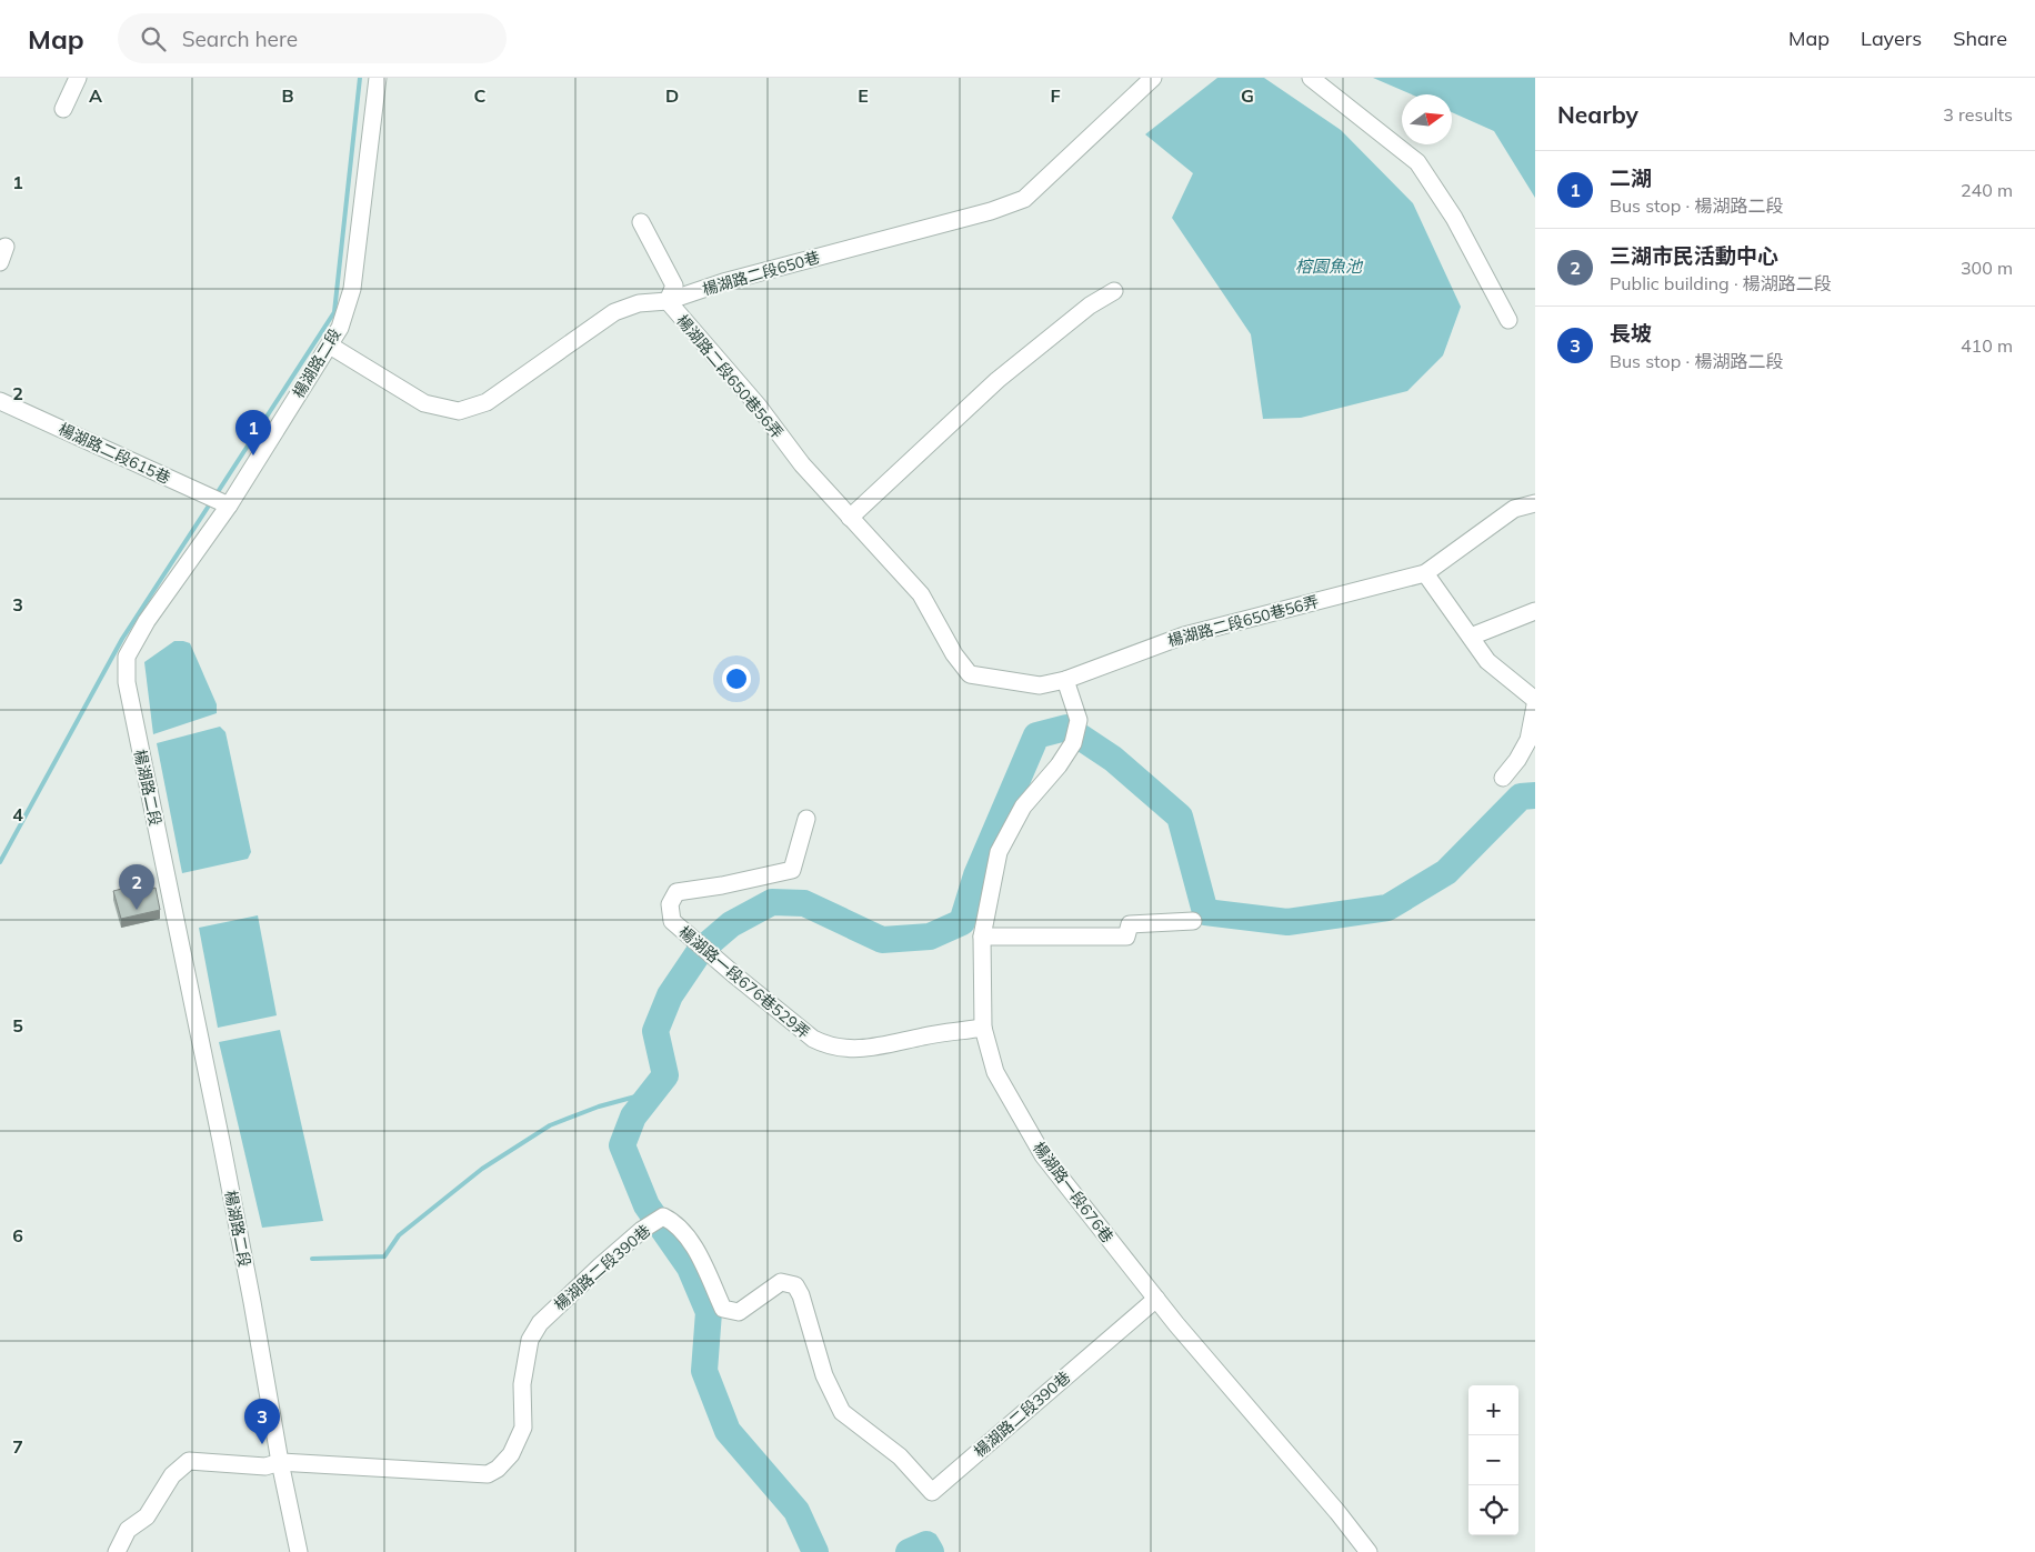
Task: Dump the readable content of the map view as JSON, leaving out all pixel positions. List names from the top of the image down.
{
  "streets": {
    "street": [
      "楊湖路二段650巷",
      "楊湖路二段",
      "楊湖路二段650巷56弄",
      "楊湖路二段615巷",
      "楊湖路一段676巷529弄",
      "楊湖路一段676巷",
      "楊湖路二段390巷"
    ]
  },
  "crossings": [
    ["楊湖路二段650巷", "楊湖路二段"],
    ["楊湖路二段650巷", "楊湖路二段650巷56弄"],
    ["楊湖路二段", "楊湖路二段615巷"],
    ["楊湖路二段", "楊湖路二段390巷"],
    ["楊湖路二段650巷56弄", "楊湖路一段676巷"],
    ["楊湖路一段676巷529弄", "楊湖路一段676巷"],
    ["楊湖路一段676巷", "楊湖路二段390巷"]
  ],
  "water": ["榕園魚池"],
  "north": "right",
  "page": {
    "header": "Map",
    "search": "Search here",
    "nav": ["Map", "Layers", "Share"],
    "heading": ["Nearby", "3 results"],
    "list": [
      {
        "mark": "1",
        "name": "二湖",
        "note": "Bus stop · 楊湖路二段",
        "value": "240 m"
      },
      {
        "mark": "2",
        "name": "三湖市民活動中心",
        "note": "Public building · 楊湖路二段",
        "value": "300 m"
      },
      {
        "mark": "3",
        "name": "長坡",
        "note": "Bus stop · 楊湖路二段",
        "value": "410 m"
      }
    ],
    "pins": ["1", "2", "3"],
    "map_buttons": ["+", "−"]
  },
  "grid": {
    "columns": [
      "A",
      "B",
      "C",
      "D",
      "E",
      "F",
      "G"
    ],
    "rows": [
      "1",
      "2",
      "3",
      "4",
      "5",
      "6",
      "7"
    ]
  }
}
